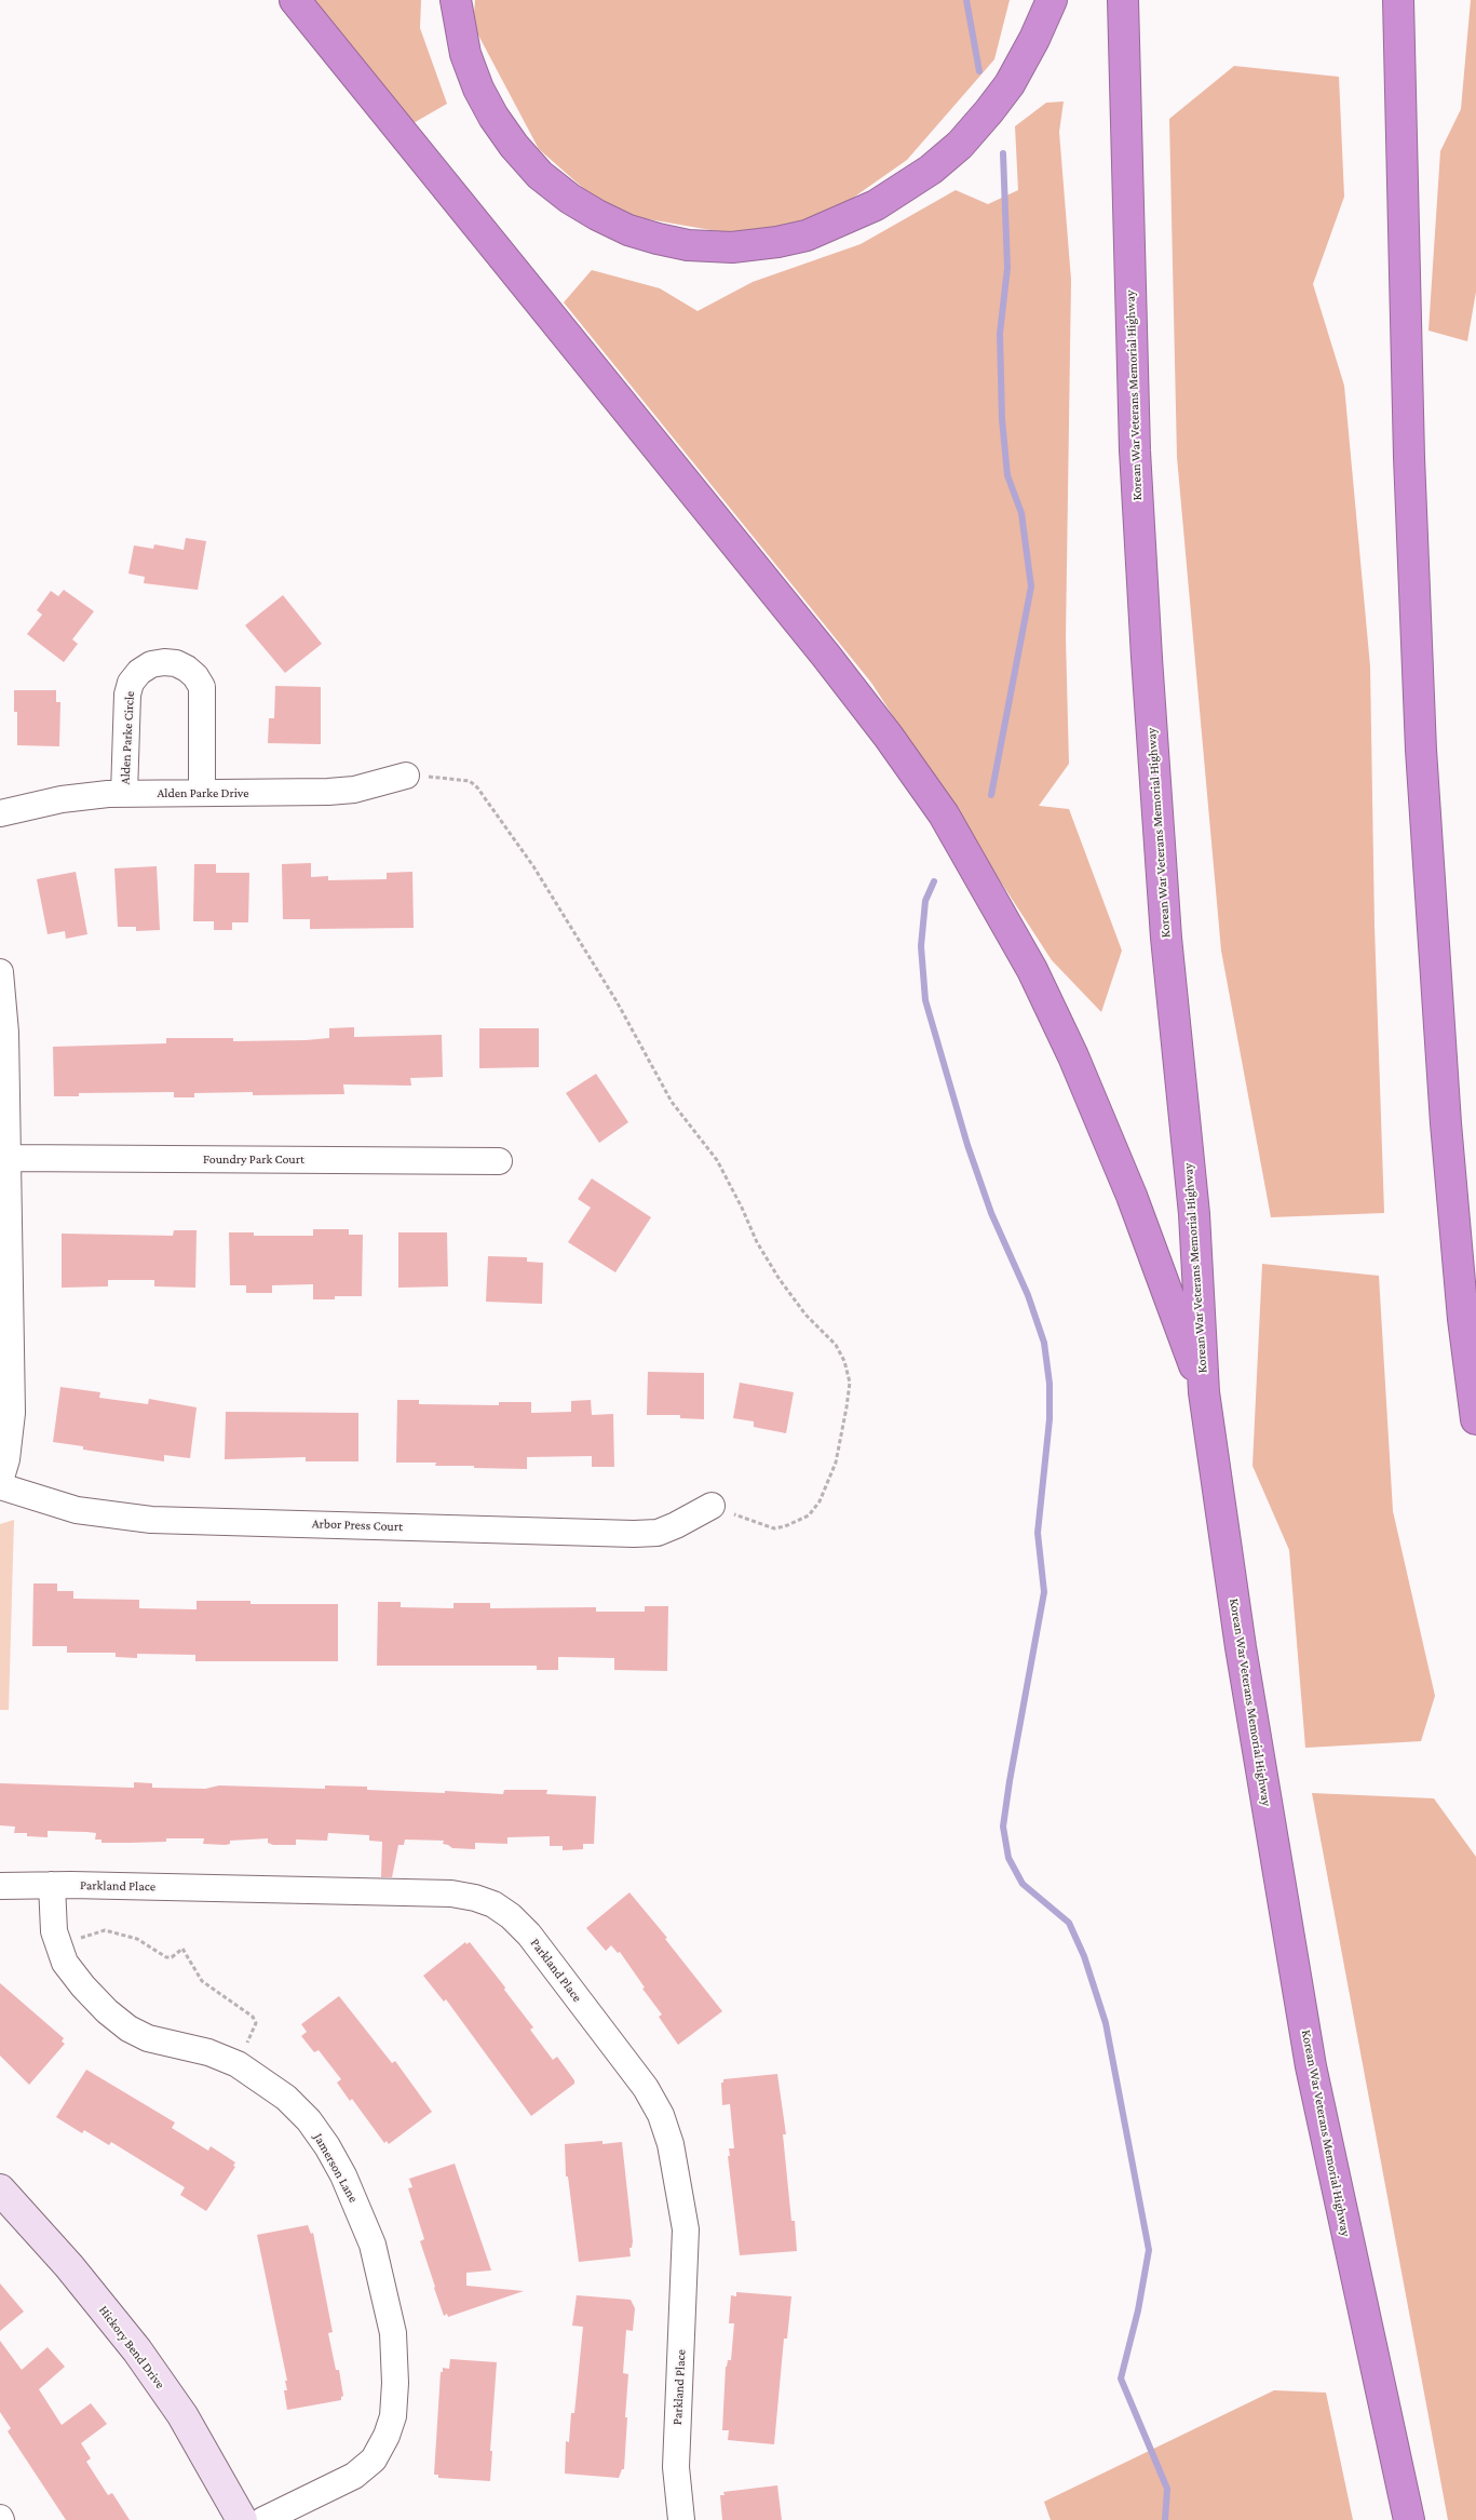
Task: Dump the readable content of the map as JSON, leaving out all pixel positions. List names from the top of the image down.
{
  "streets": {
    "highway": ["Korean War Veterans Memorial Highway"],
    "street": [
      "Alden Parke Circle",
      "Alden Parke Drive",
      "Foundry Park Court",
      "Arbor Press Court",
      "Parkland Place",
      "Jamerson Lane",
      "Hickory Bend Drive"
    ]
  },
  "crossings": [
    ["Alden Parke Circle", "Alden Parke Drive"],
    ["Parkland Place", "Jamerson Lane"]
  ]
}
